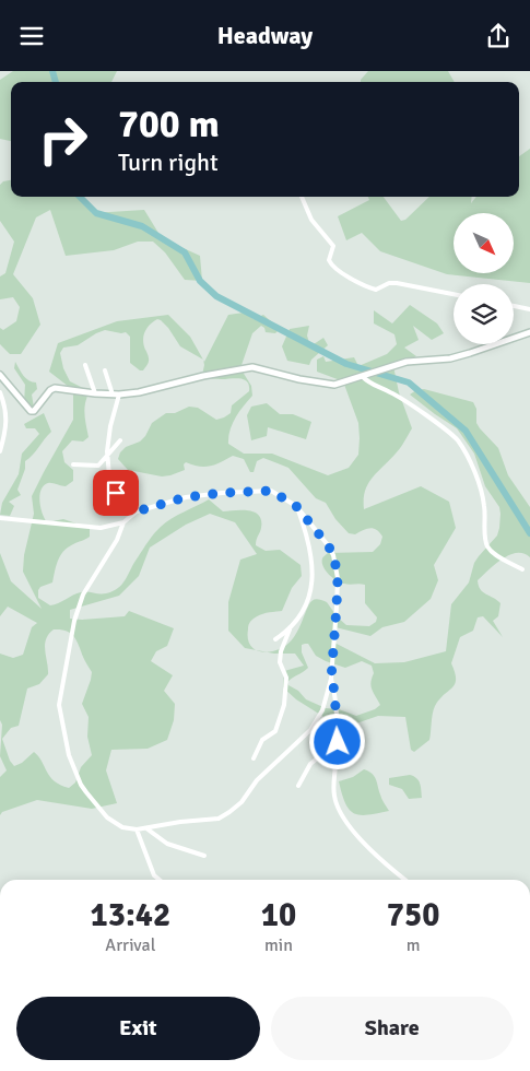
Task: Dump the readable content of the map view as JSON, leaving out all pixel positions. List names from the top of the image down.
{
  "north": "bottom right",
  "page": {
    "header": "Headway",
    "turn": ["700 m", "Turn right"],
    "eta": [
      "13:42",
      "Arrival",
      "10",
      "min",
      "750",
      "m"
    ],
    "buttons": ["Exit", "Share"]
  }
}
